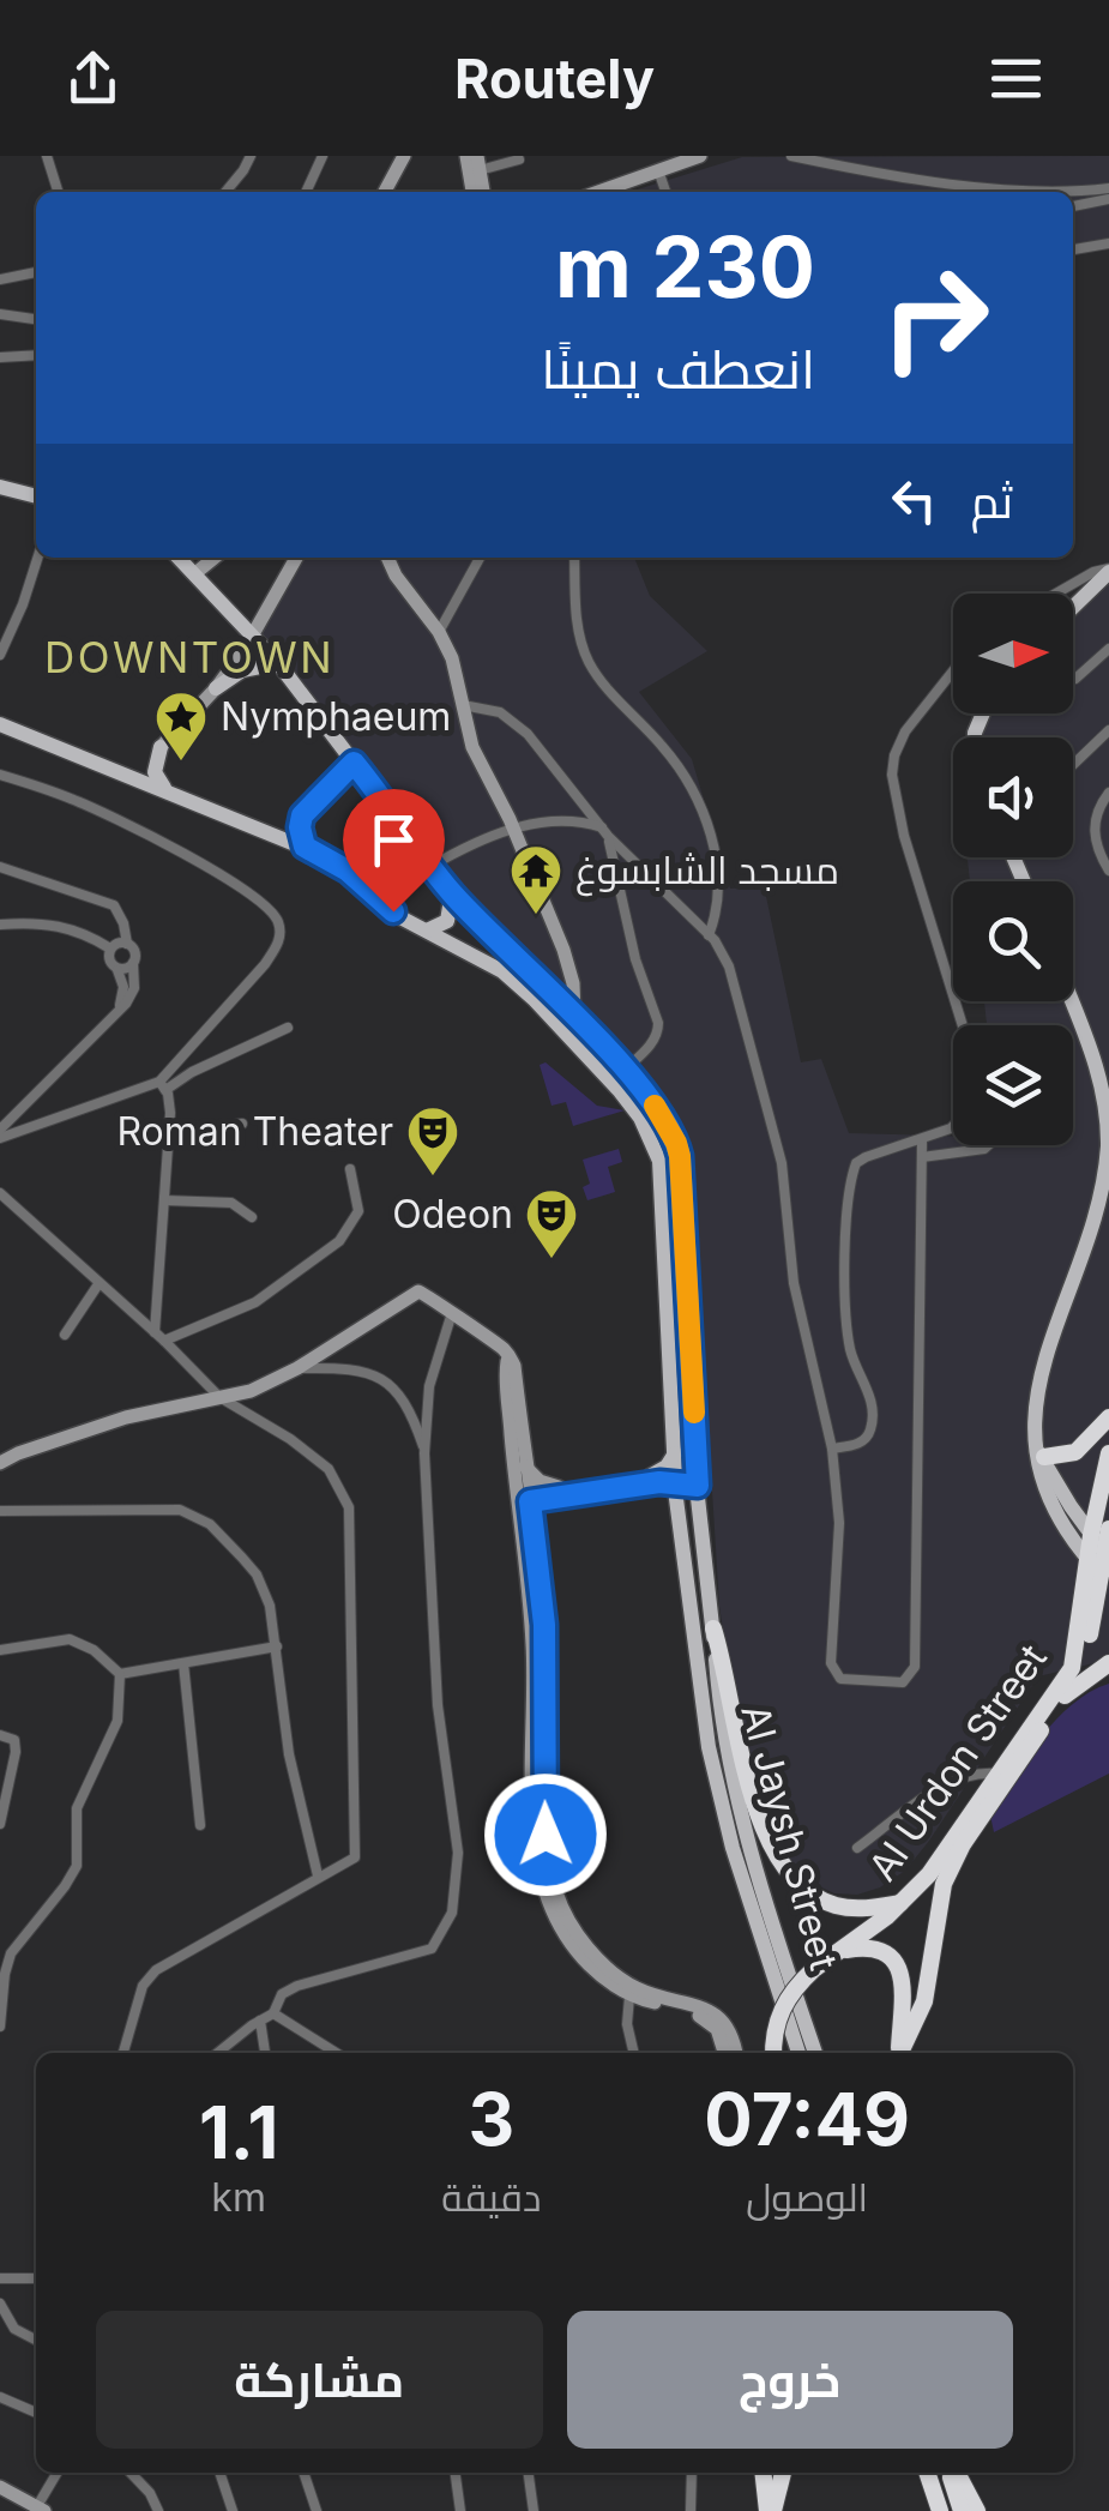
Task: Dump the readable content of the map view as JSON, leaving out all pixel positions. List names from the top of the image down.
{
  "streets": {
    "highway": ["Al Urdon Street"],
    "main road": ["Al Jaysh Street"]
  },
  "districts": ["DOWNTOWN"],
  "places": {
    "place": ["Nymphaeum"],
    "temple": ["مسجد الشابسوغ"],
    "theatre": ["Roman Theater", "Odeon"]
  },
  "north": "right",
  "page": {
    "header": "Routely",
    "turn": ["230 m", "انعطف يمينًا"],
    "then": "ثم",
    "eta": [
      "07:49",
      "الوصول",
      "3",
      "دقيقة",
      "1.1",
      "km"
    ],
    "buttons": ["خروج", "مشاركة"]
  }
}
